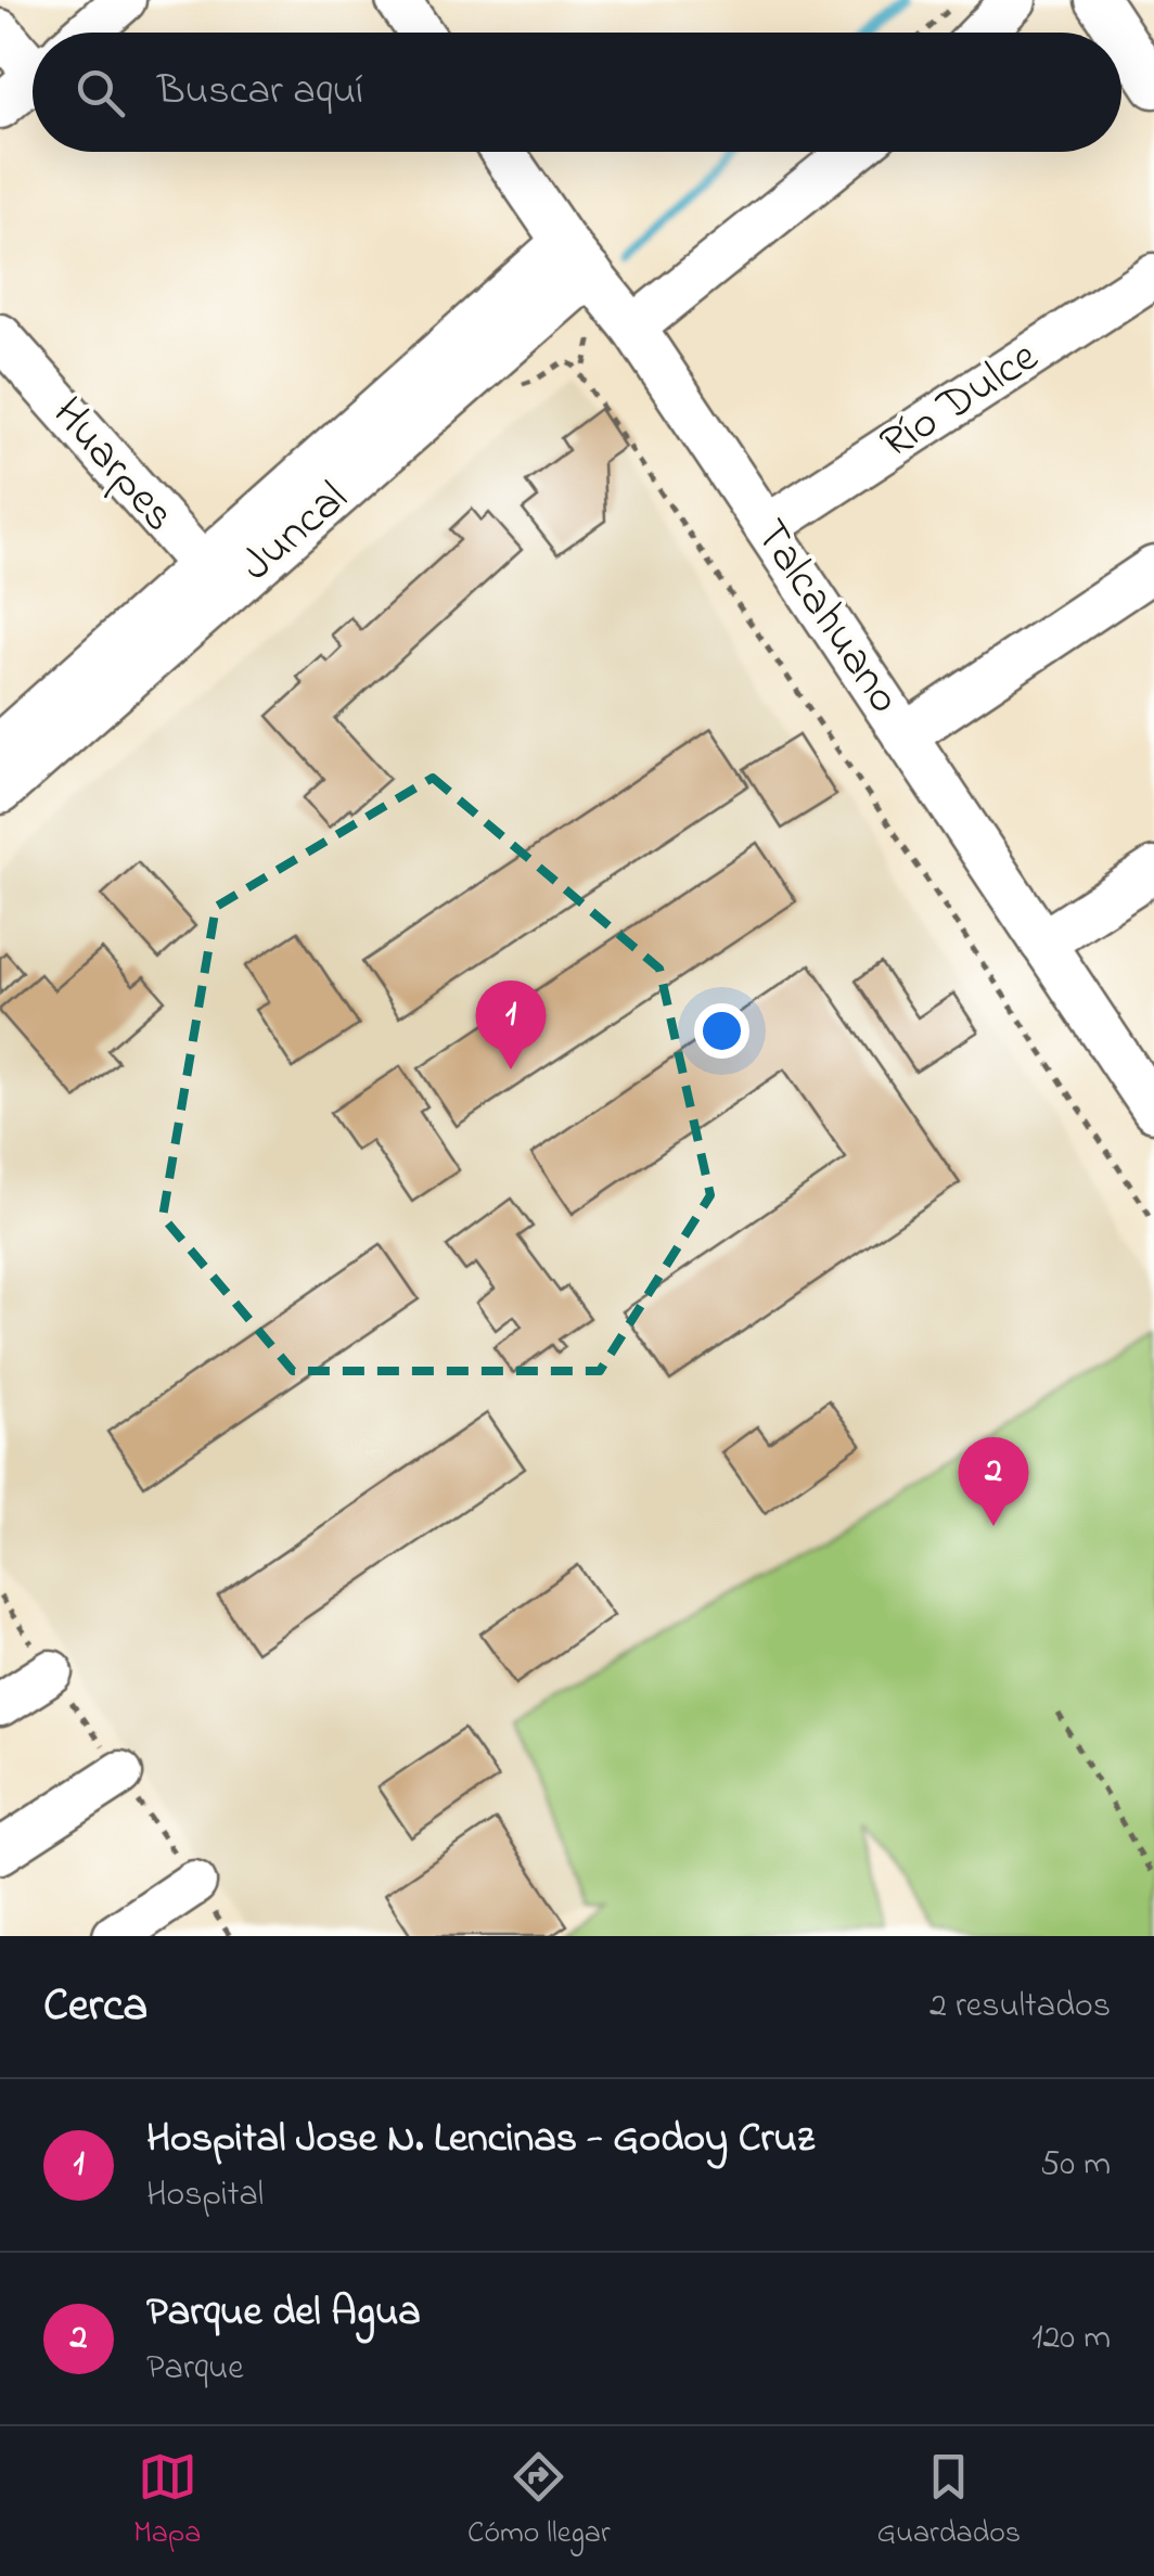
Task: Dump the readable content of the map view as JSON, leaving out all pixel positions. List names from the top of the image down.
{
  "streets": {
    "street": [
      "Río Dulce",
      "Huarpes",
      "Juncal",
      "Talcahuano"
    ]
  },
  "crossings": [
    ["Río Dulce", "Talcahuano"],
    ["Huarpes", "Juncal"],
    ["Juncal", "Talcahuano"]
  ],
  "page": {
    "search": "Buscar aquí",
    "pins": ["1", "2"],
    "heading": ["Cerca", "2 resultados"],
    "list": [
      {
        "mark": "1",
        "name": "Hospital Jose N. Lencinas - Godoy Cruz",
        "note": "Hospital",
        "value": "50 m"
      },
      {
        "mark": "2",
        "name": "Parque del Agua",
        "note": "Parque",
        "value": "120 m"
      }
    ],
    "nav": ["Mapa", "Cómo llegar", "Guardados"]
  }
}
